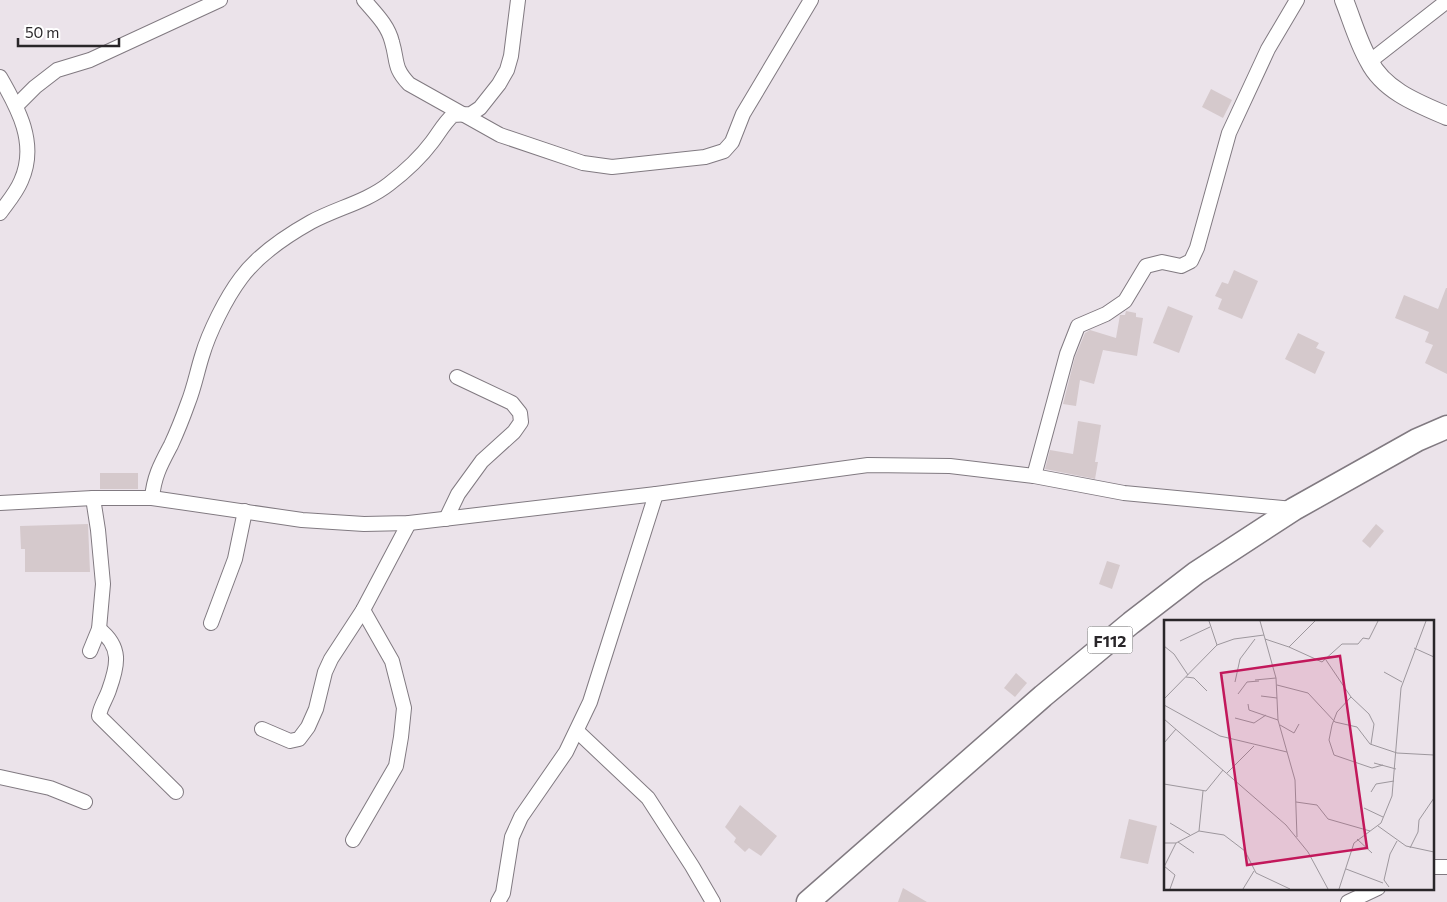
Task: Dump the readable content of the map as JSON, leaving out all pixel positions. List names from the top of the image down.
{
  "streets": {
    "main road": ["F112"]
  },
  "scale_bar": "50 m"
}
